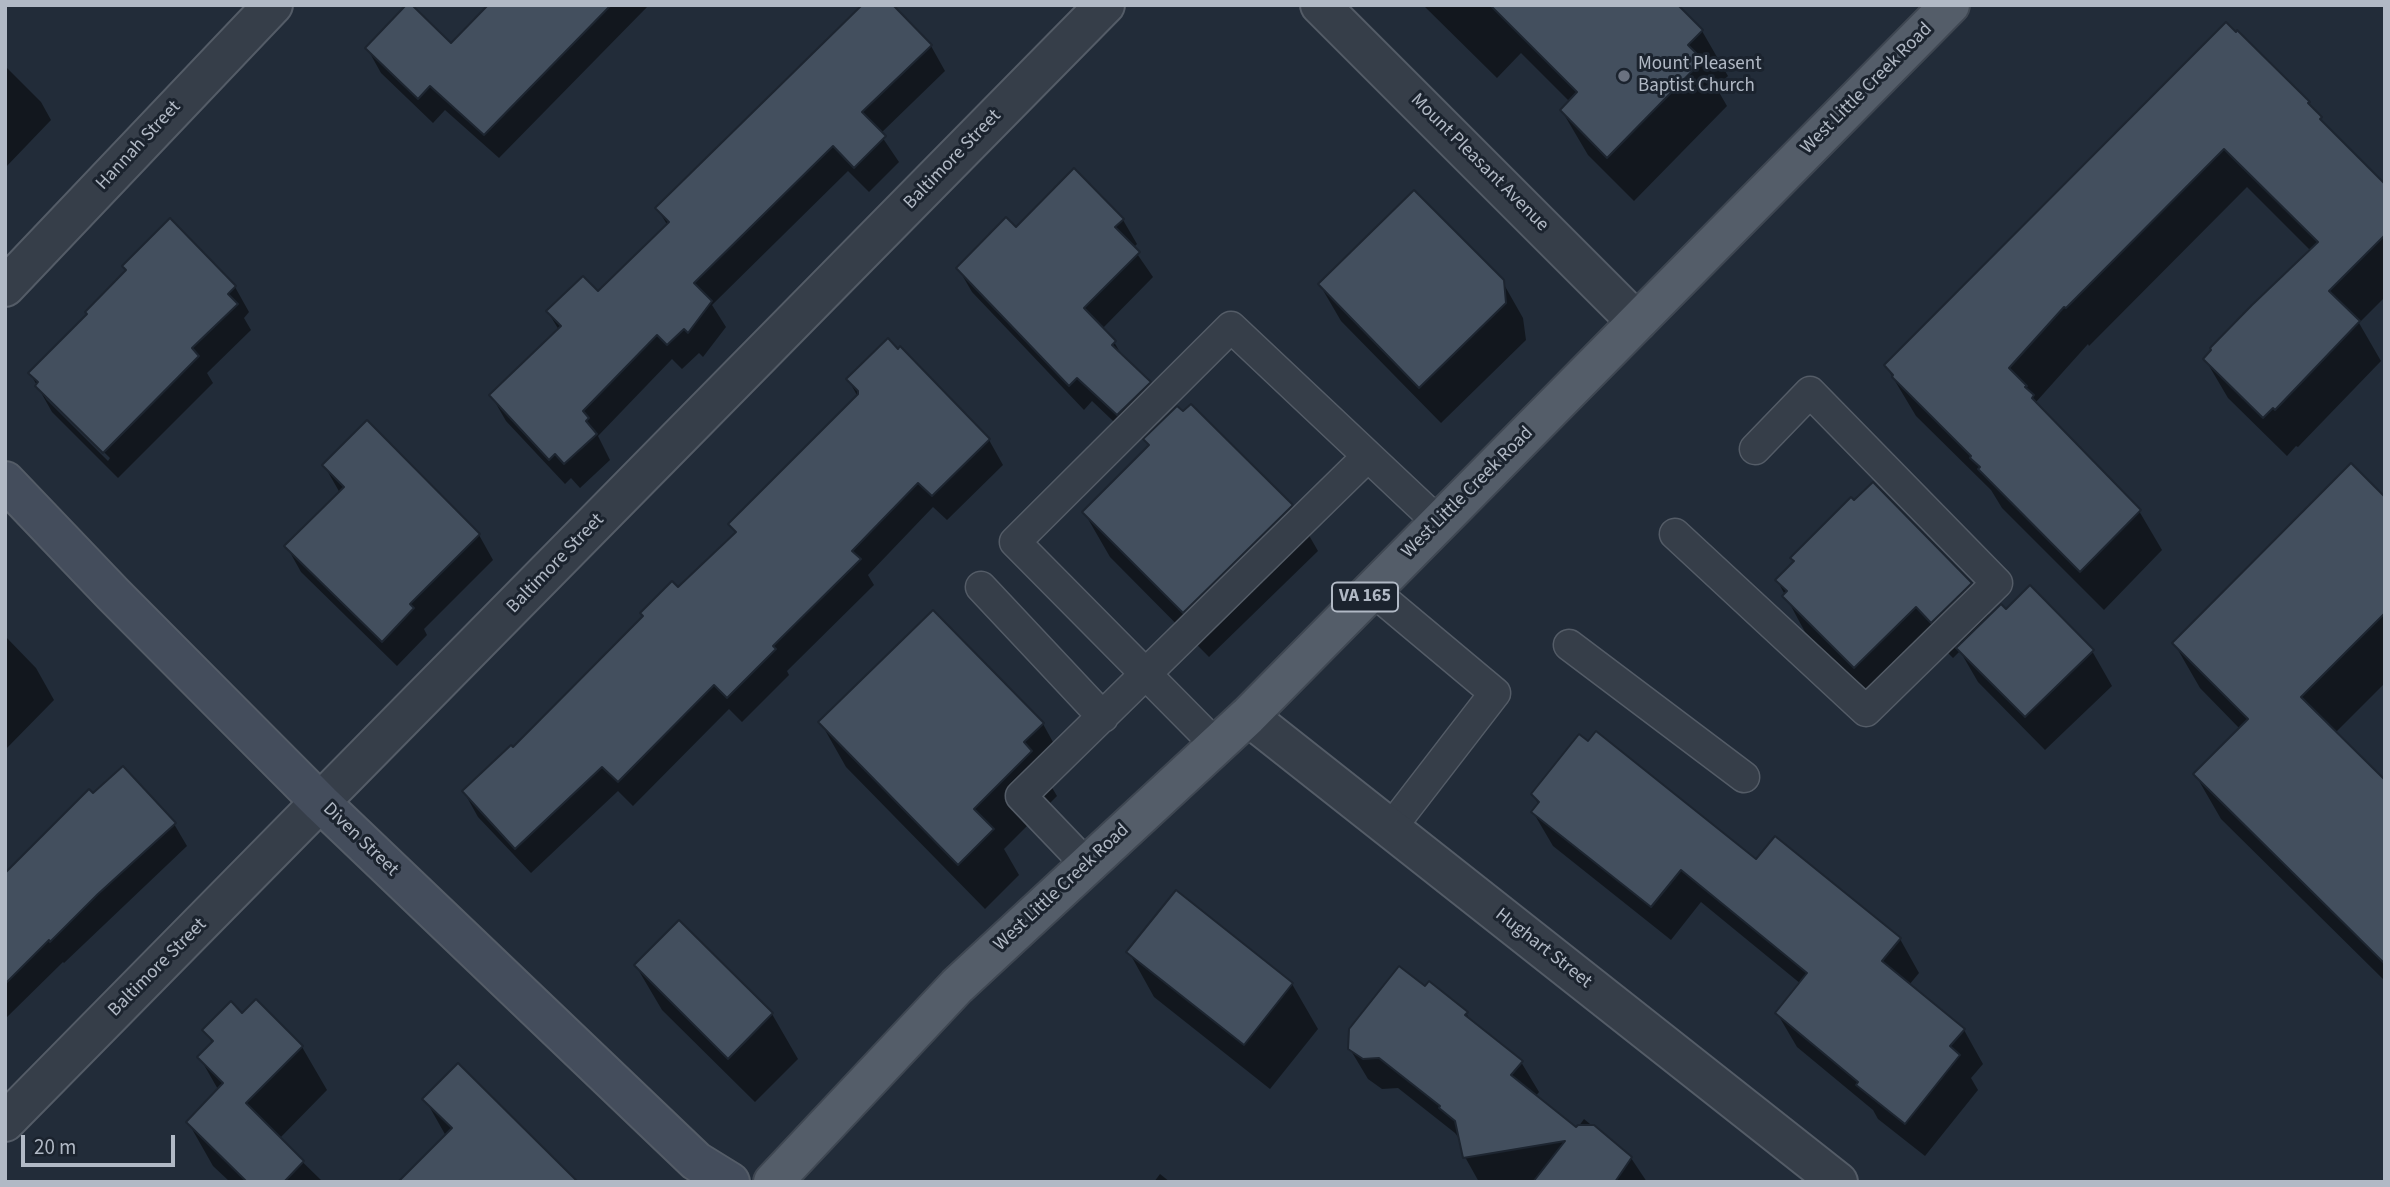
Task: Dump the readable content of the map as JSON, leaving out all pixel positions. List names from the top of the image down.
{
  "streets": {
    "main road": ["West Little Creek Road", "VA 165", "Diven Street"],
    "street": [
      "Hannah Street",
      "Baltimore Street",
      "Mount Pleasant Avenue",
      "Hughart Street"
    ]
  },
  "crossings": [
    ["West Little Creek Road", "Mount Pleasant Avenue"],
    ["West Little Creek Road", "Hughart Street"],
    ["Baltimore Street", "Diven Street"]
  ],
  "places": ["Mount Pleasent Baptist Church"],
  "scale_bar": "20 m"
}
